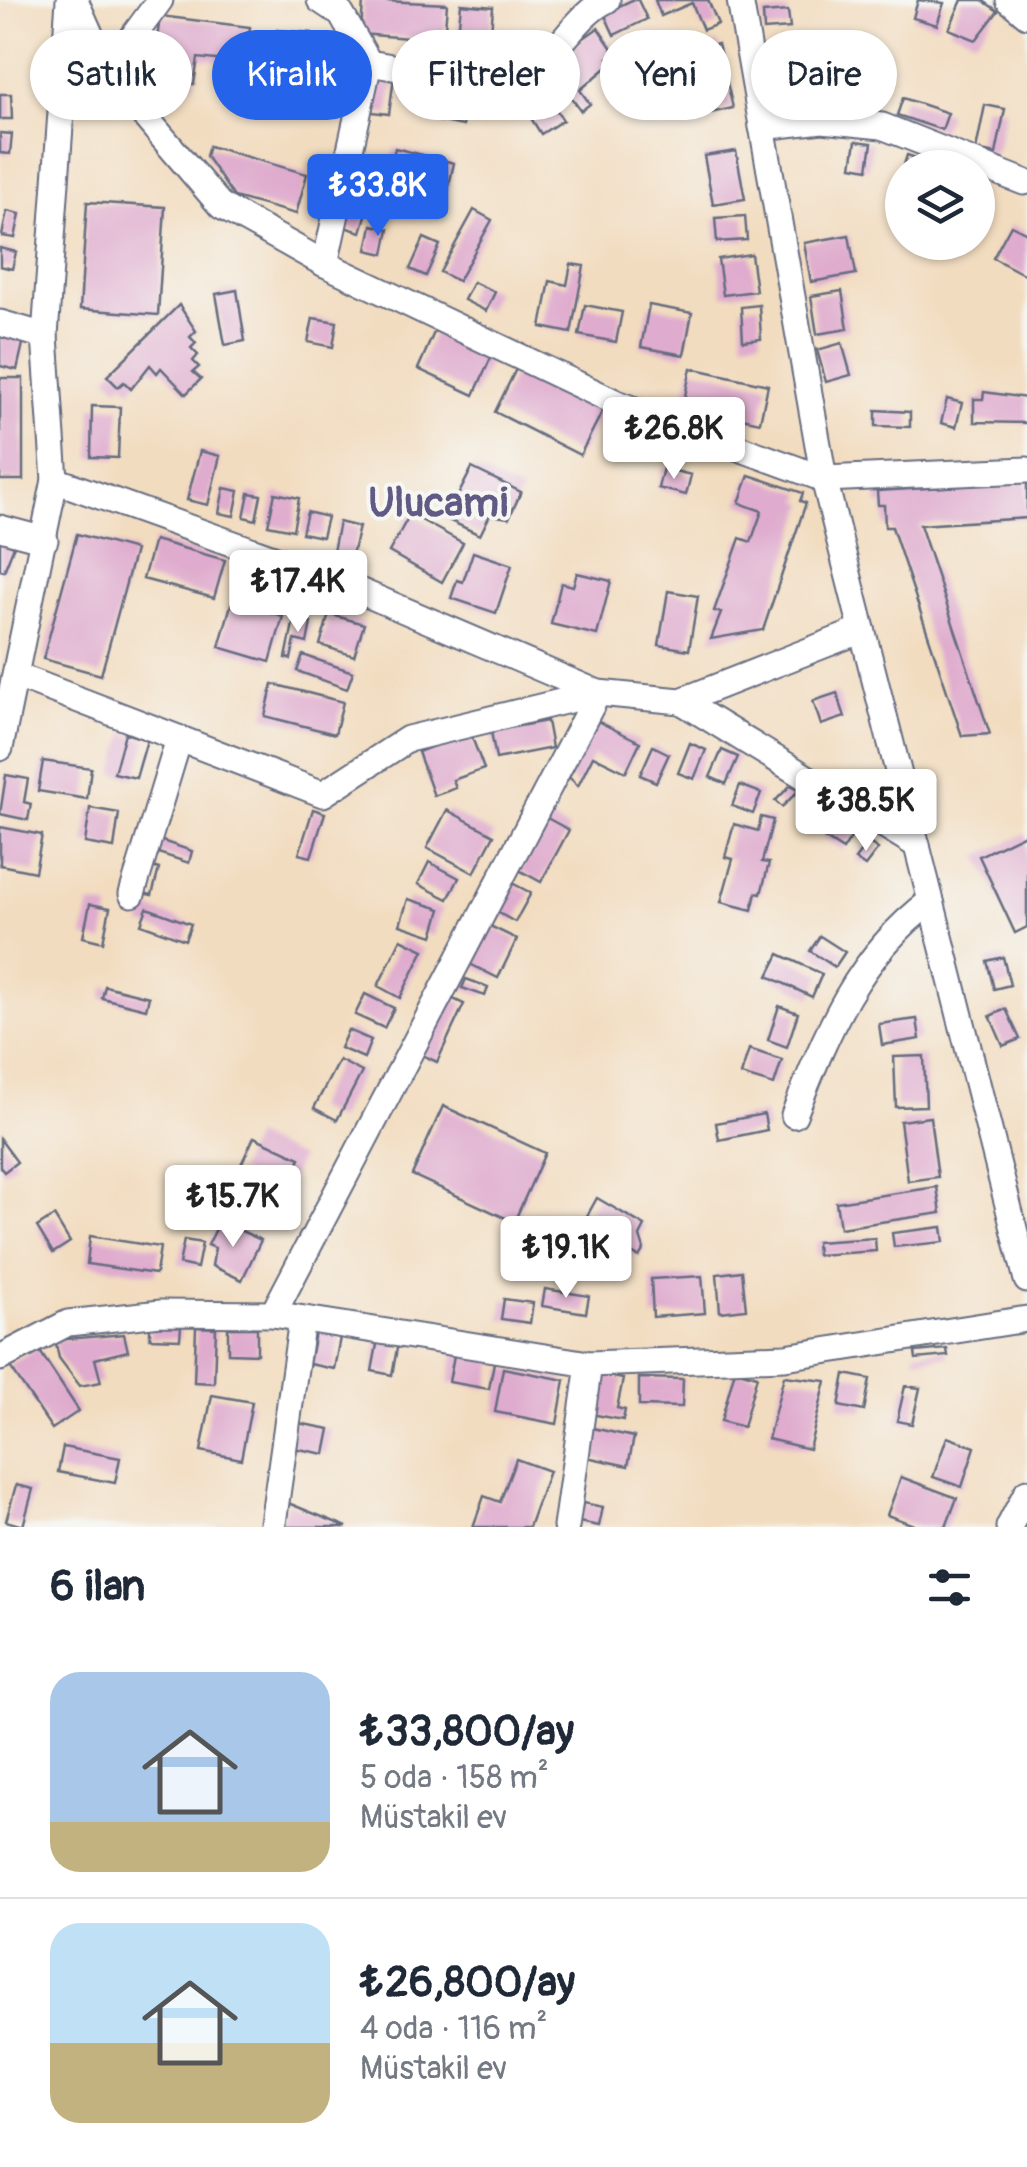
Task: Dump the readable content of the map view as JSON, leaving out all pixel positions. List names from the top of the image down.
{
  "districts": ["Ulucami"],
  "page": {
    "chip": [
      "Satılık",
      "Kiralık",
      "Filtreler",
      "Yeni",
      "Daire"
    ],
    "price": [
      "₺33.8K",
      "₺26.8K",
      "₺17.4K",
      "₺38.5K",
      "₺15.7K",
      "₺19.1K"
    ],
    "heading": "6 ilan",
    "list": [
      {
        "name": "₺33,800/ay",
        "note": "5 oda · 158 m² · Müstakil ev"
      },
      {
        "name": "₺26,800/ay",
        "note": "4 oda · 116 m² · Müstakil ev"
      }
    ]
  }
}
